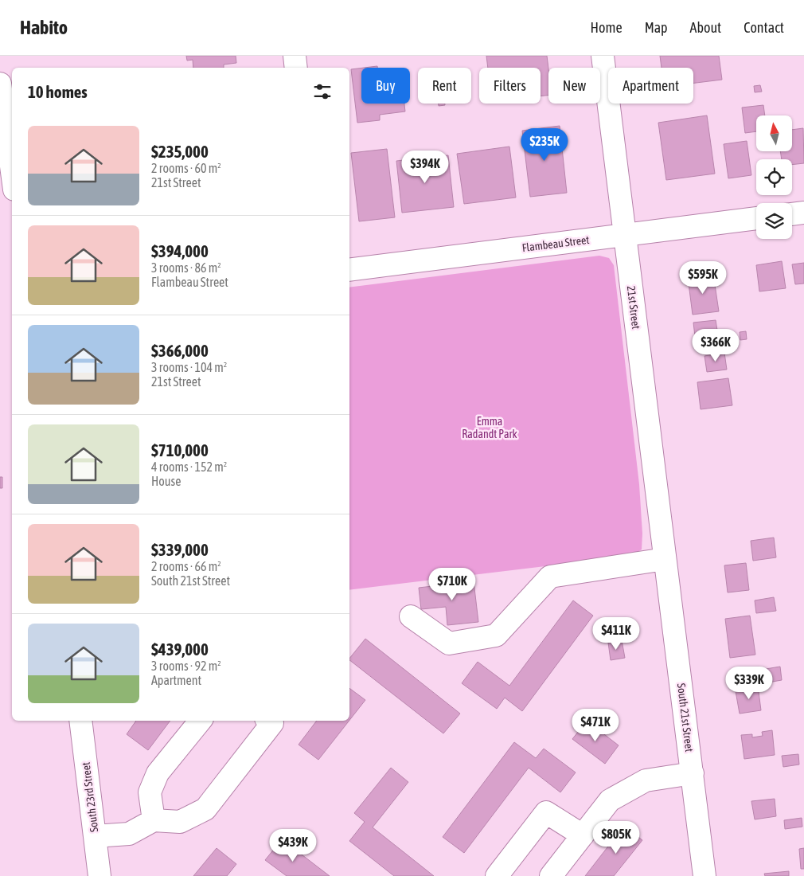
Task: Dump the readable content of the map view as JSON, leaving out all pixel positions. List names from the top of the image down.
{
  "streets": {
    "street": [
      "Flambeau Street",
      "21st Street",
      "South 21st Street",
      "South 23rd Street"
    ]
  },
  "crossings": [
    ["Flambeau Street", "21st Street"],
    ["21st Street", "South 21st Street"]
  ],
  "parks": ["Emma Radandt Park"],
  "north": "top",
  "page": {
    "header": "Habito",
    "nav": [
      "Home",
      "Map",
      "About",
      "Contact"
    ],
    "chip": [
      "Buy",
      "Rent",
      "Filters",
      "New",
      "Apartment"
    ],
    "heading": "10 homes",
    "list": [
      {
        "name": "$235,000",
        "note": "2 rooms · 60 m² · 21st Street"
      },
      {
        "name": "$394,000",
        "note": "3 rooms · 86 m² · Flambeau Street"
      },
      {
        "name": "$366,000",
        "note": "3 rooms · 104 m² · 21st Street"
      },
      {
        "name": "$710,000",
        "note": "4 rooms · 152 m² · House"
      },
      {
        "name": "$339,000",
        "note": "2 rooms · 66 m² · South 21st Street"
      },
      {
        "name": "$439,000",
        "note": "3 rooms · 92 m² · Apartment"
      }
    ],
    "price": [
      "$235K",
      "$394K",
      "$595K",
      "$366K",
      "$710K",
      "$411K",
      "$339K",
      "$471K",
      "$805K",
      "$439K"
    ]
  }
}
